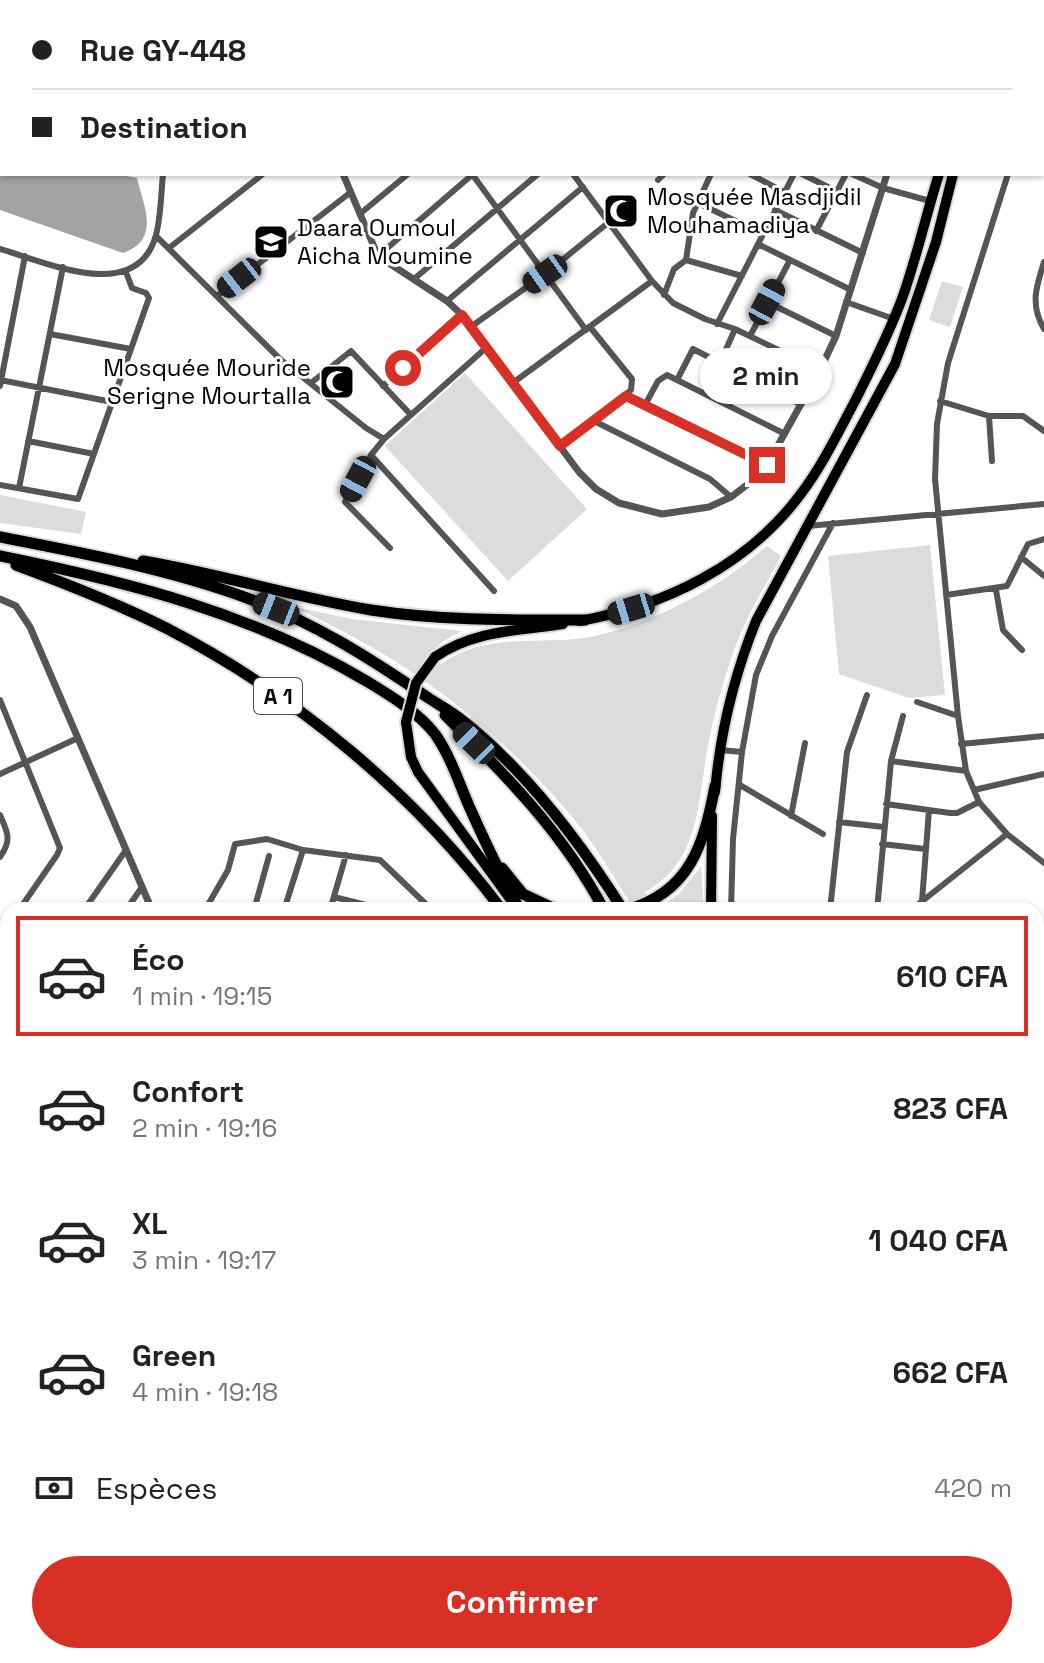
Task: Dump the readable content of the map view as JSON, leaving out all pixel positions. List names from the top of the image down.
{
  "streets": {
    "highway": ["A 1"]
  },
  "places": {
    "mosque": ["Mosquée Masdjidil Mouhamadiya", "Mosquée Mouride Serigne Mourtalla"],
    "school or university": ["Daara Oumoul Aicha Moumine"]
  },
  "page": {
    "banner": ["Rue GY-448", "Destination"],
    "bubble": "2 min",
    "list": [
      {
        "name": "Éco",
        "note": "1 min · 19:15",
        "value": "610 CFA"
      },
      {
        "name": "Confort",
        "note": "2 min · 19:16",
        "value": "823 CFA"
      },
      {
        "name": "XL",
        "note": "3 min · 19:17",
        "value": "1 040 CFA"
      },
      {
        "name": "Green",
        "note": "4 min · 19:18",
        "value": "662 CFA"
      }
    ],
    "pay": ["Espèces", "420 m"],
    "buttons": "Confirmer"
  }
}
